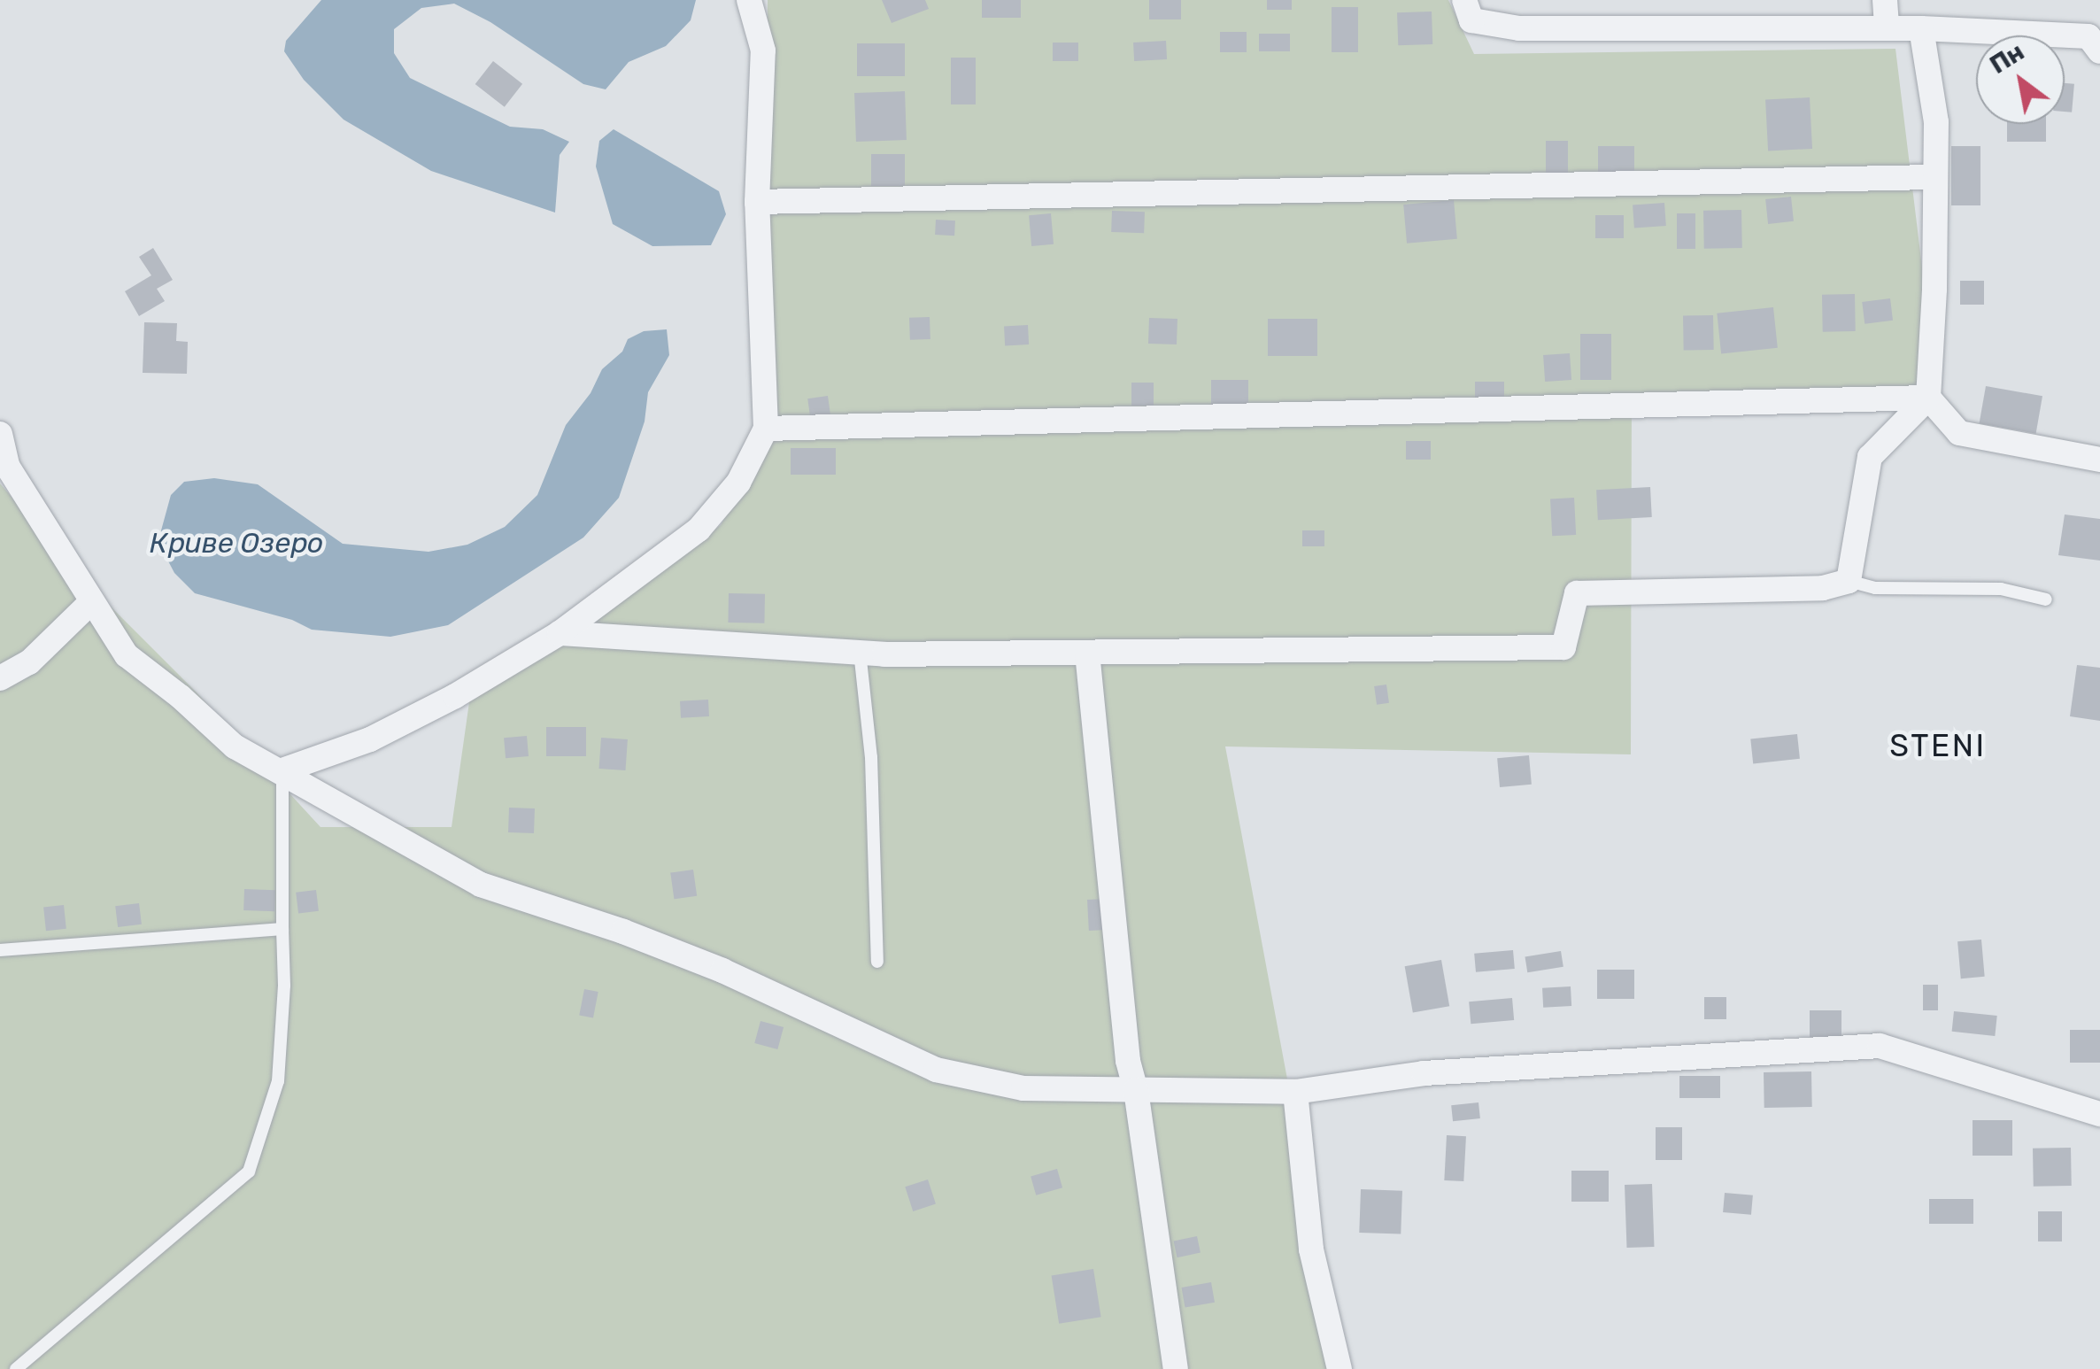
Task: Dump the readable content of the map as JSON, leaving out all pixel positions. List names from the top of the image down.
{
  "districts": ["STENI"],
  "water": ["Криве Озеро"],
  "north": "top left"
}
